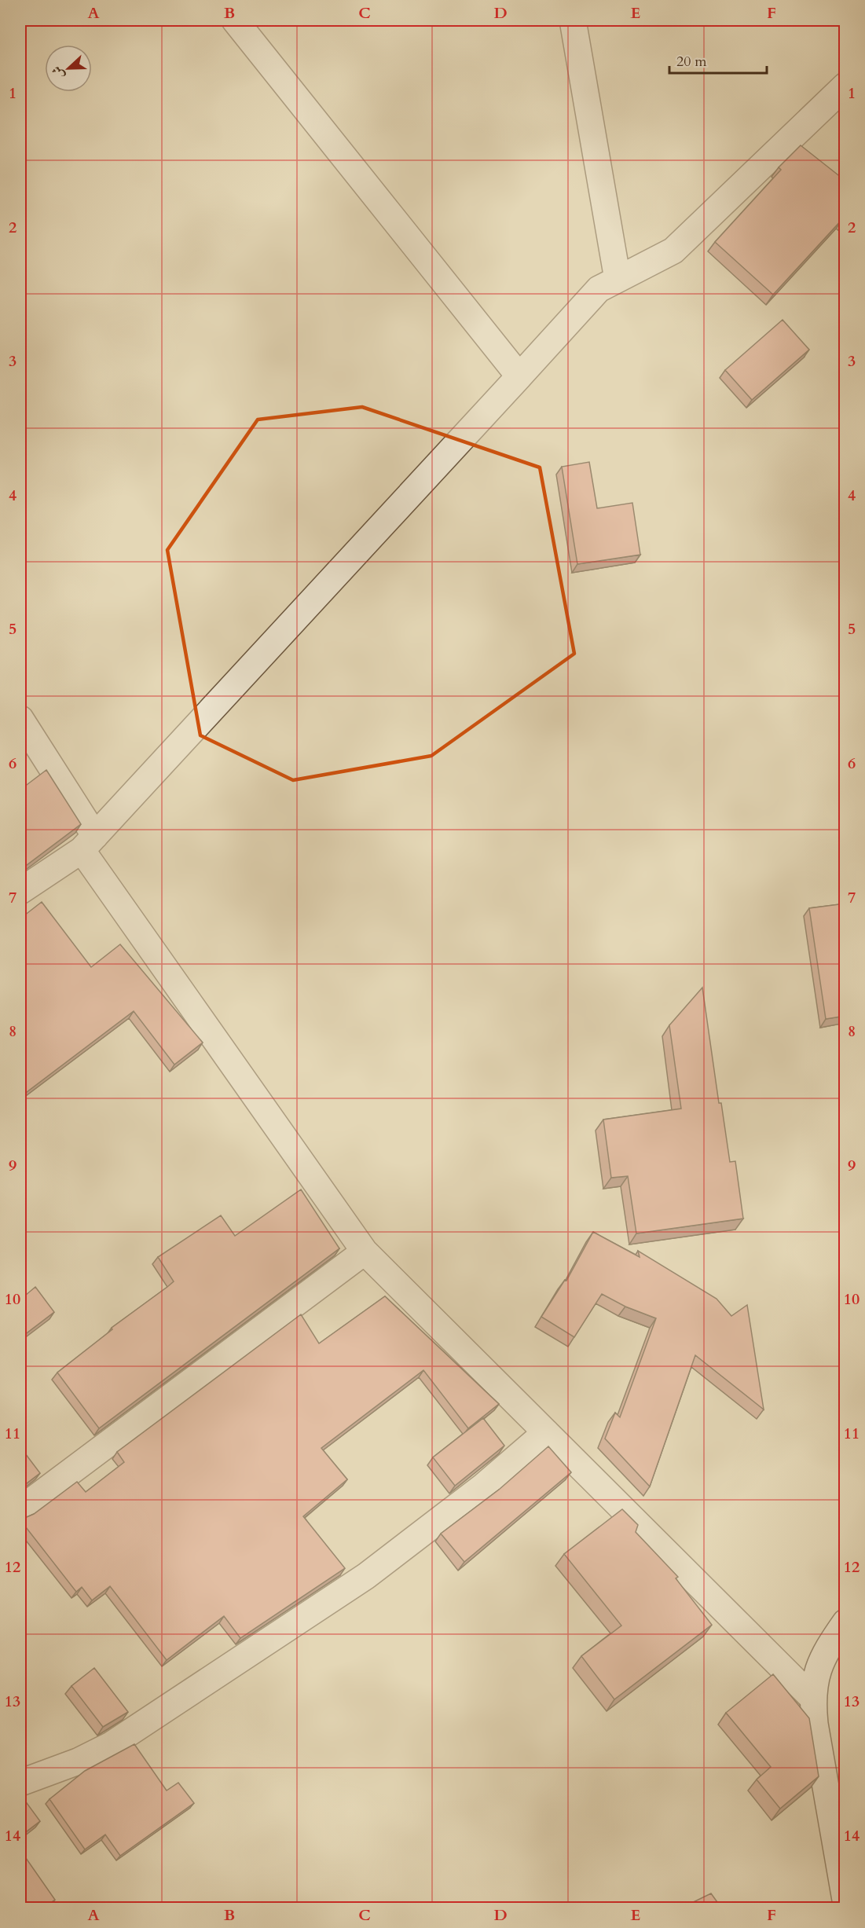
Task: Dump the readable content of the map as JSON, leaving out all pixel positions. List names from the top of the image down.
{
  "scale_bar": "20 m",
  "north": "left",
  "grid": {
    "columns": [
      "A",
      "B",
      "C",
      "D",
      "E",
      "F"
    ],
    "rows": [
      "1",
      "2",
      "3",
      "4",
      "5",
      "6",
      "7",
      "8",
      "9",
      "10",
      "11",
      "12",
      "13",
      "14"
    ]
  }
}
